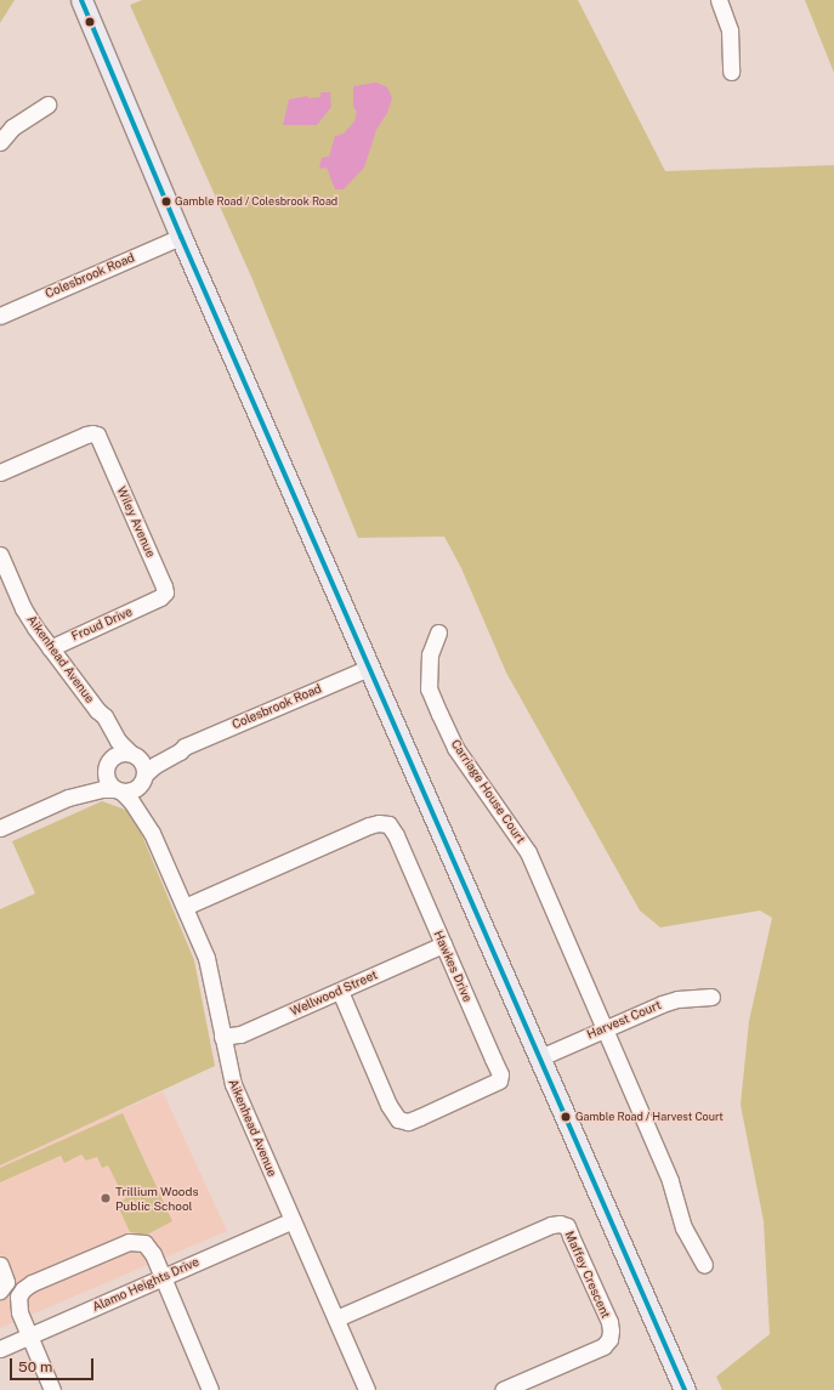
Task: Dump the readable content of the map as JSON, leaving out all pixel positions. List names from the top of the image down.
{
  "streets": {
    "street": [
      "Colesbrook Road",
      "Wiley Avenue",
      "Froud Drive",
      "Aikenhead Avenue",
      "Carriage House Court",
      "Hawkes Drive",
      "Wellwood Street",
      "Harvest Court",
      "Maffey Crescent",
      "Alamo Heights Drive"
    ]
  },
  "crossings": [
    ["Colesbrook Road", "Aikenhead Avenue"],
    ["Wiley Avenue", "Froud Drive"],
    ["Froud Drive", "Aikenhead Avenue"],
    ["Aikenhead Avenue", "Hawkes Drive"],
    ["Aikenhead Avenue", "Wellwood Street"],
    ["Aikenhead Avenue", "Maffey Crescent"],
    ["Aikenhead Avenue", "Alamo Heights Drive"],
    ["Carriage House Court", "Harvest Court"],
    ["Hawkes Drive", "Wellwood Street"]
  ],
  "places": ["Gamble Road / Colesbrook Road", "Gamble Road / Harvest Court", "Trillium Woods Public School"],
  "scale_bar": "50 m"
}
